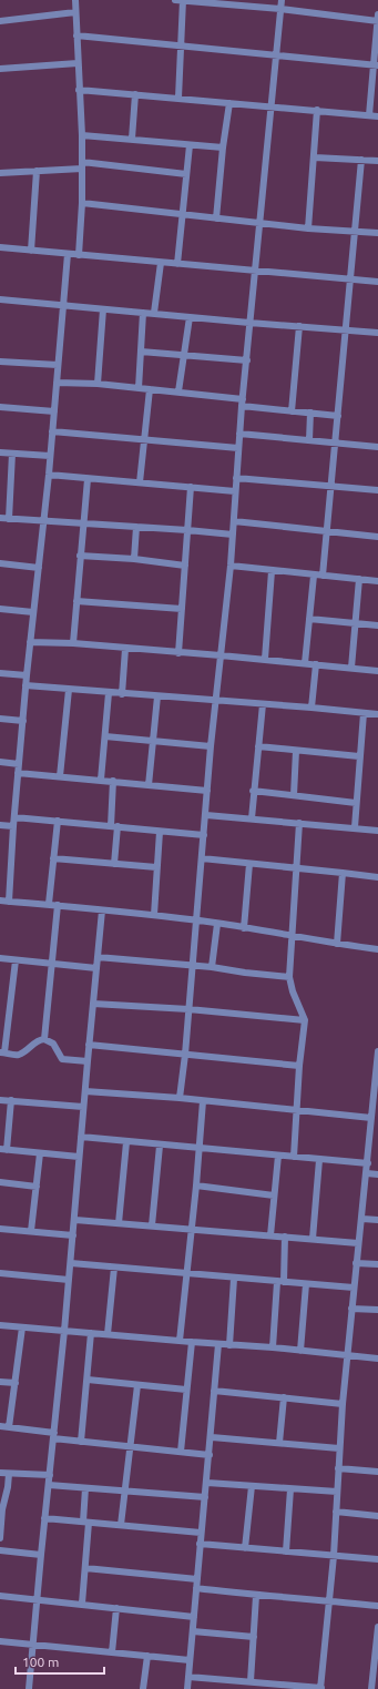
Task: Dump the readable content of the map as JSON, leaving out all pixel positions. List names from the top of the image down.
{
  "scale_bar": "100 m"
}
